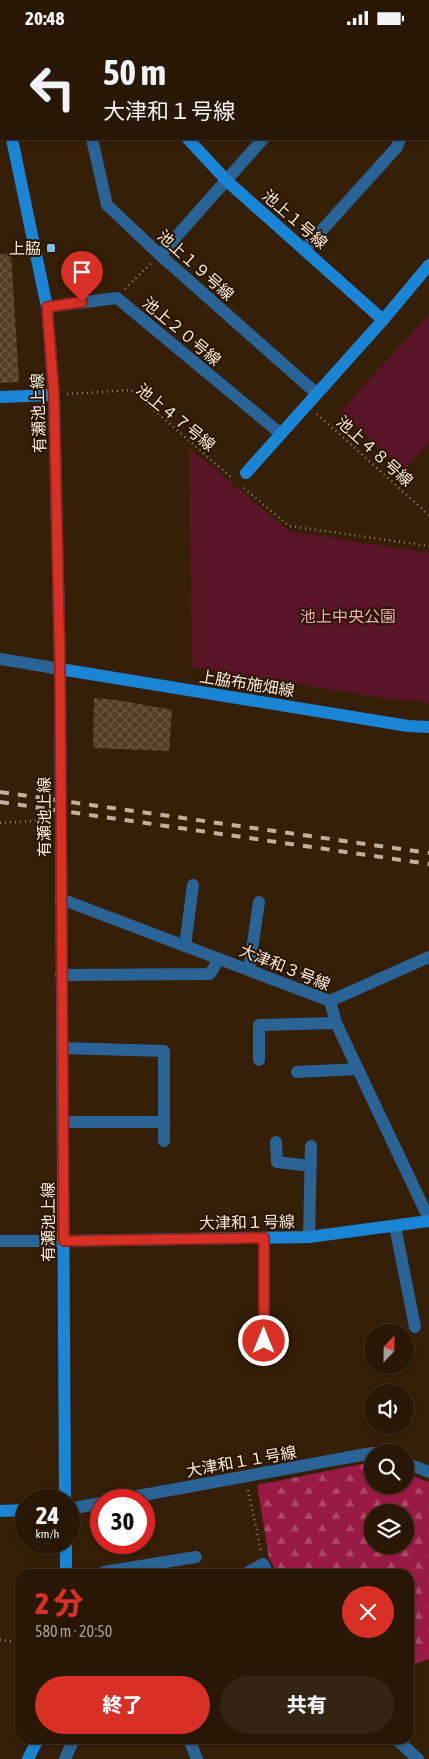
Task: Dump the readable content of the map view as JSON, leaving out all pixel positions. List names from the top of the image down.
{
  "streets": {
    "street": [
      "池上１号線",
      "池上１９号線",
      "池上２０号線",
      "有瀬池上線",
      "上脇布施畑線",
      "大津和３号線",
      "大津和１号線",
      "大津和１１号線"
    ],
    "path": ["池上４７号線", "池上４８号線"]
  },
  "crossings": [
    ["池上２０号線", "有瀬池上線"],
    ["有瀬池上線", "池上４７号線"],
    ["有瀬池上線", "上脇布施畑線"],
    ["有瀬池上線", "大津和３号線"],
    ["有瀬池上線", "大津和１号線"],
    ["大津和３号線", "大津和１号線"]
  ],
  "parks": ["池上中央公園"],
  "places": {
    "transit": ["上脇"]
  },
  "north": "top",
  "page": {
    "status": "20:48",
    "turn": ["50 m", "大津和１号線"],
    "speed": "24 km/h",
    "limit": "30",
    "heading": ["2 分", "580 m · 20:50"],
    "buttons": ["終了", "共有"]
  }
}
